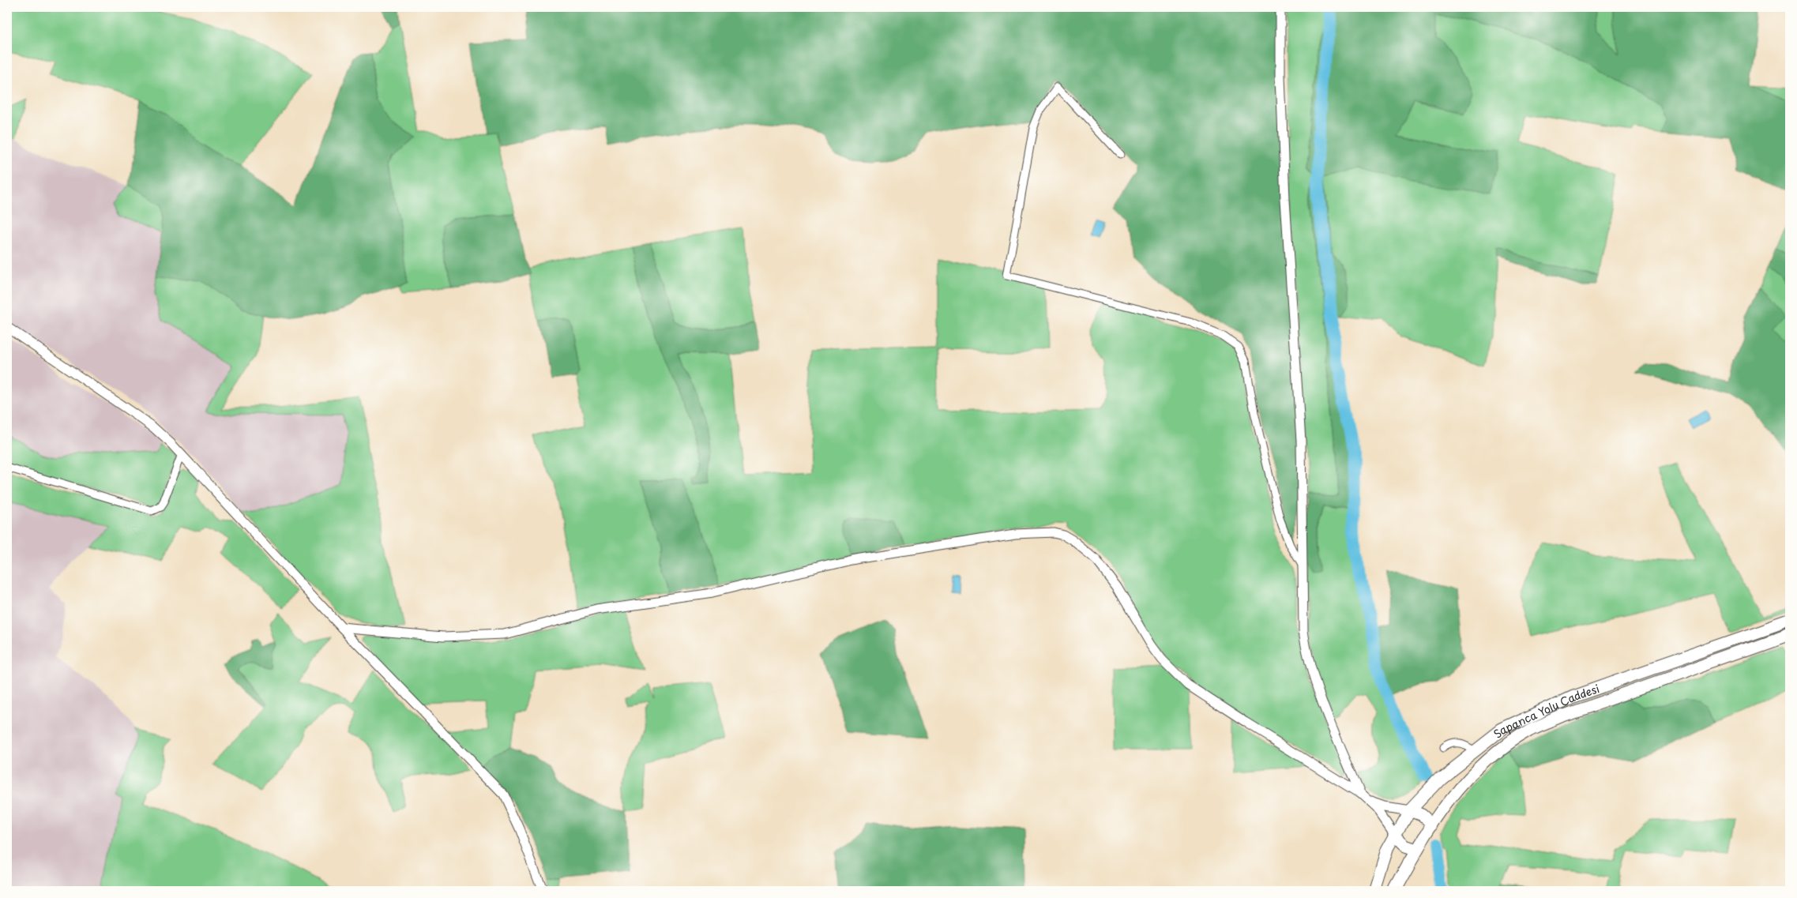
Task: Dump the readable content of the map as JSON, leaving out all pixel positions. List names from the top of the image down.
{
  "streets": {
    "highway": ["Sapanca Yolu Caddesi"]
  }
}
